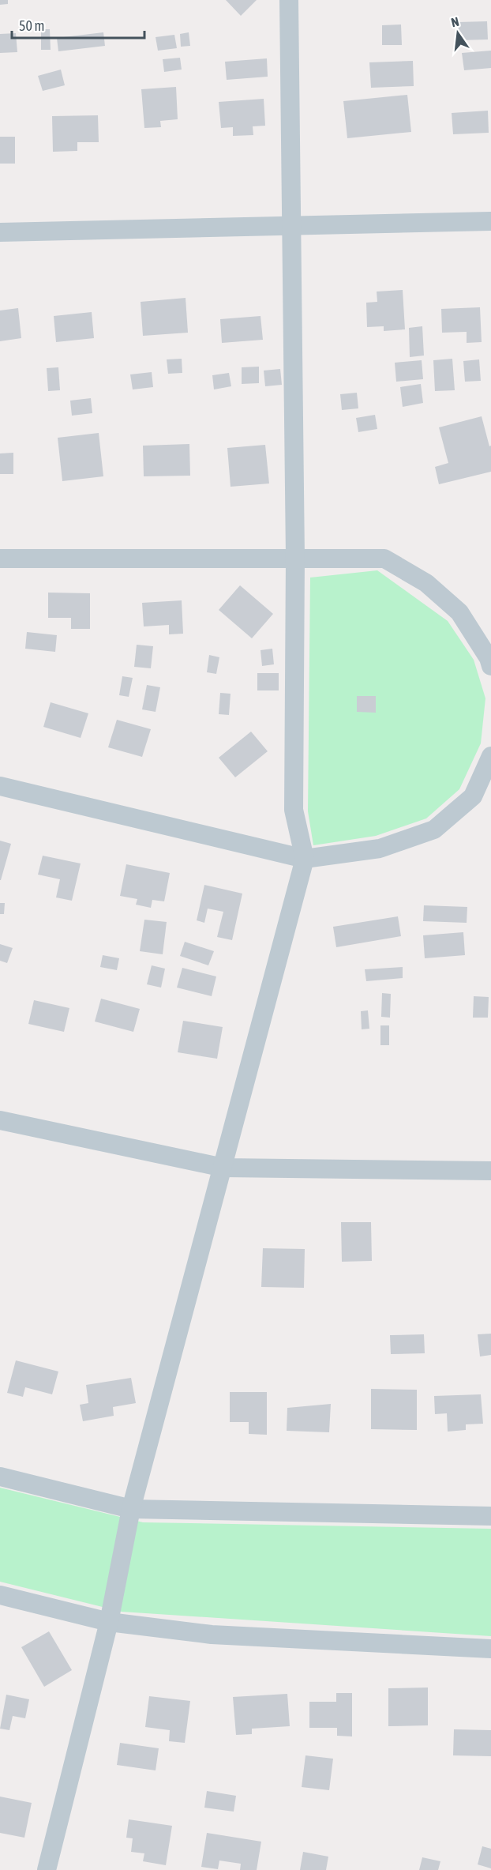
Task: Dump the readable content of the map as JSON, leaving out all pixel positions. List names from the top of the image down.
{
  "scale_bar": "50 m",
  "north": "top"
}
